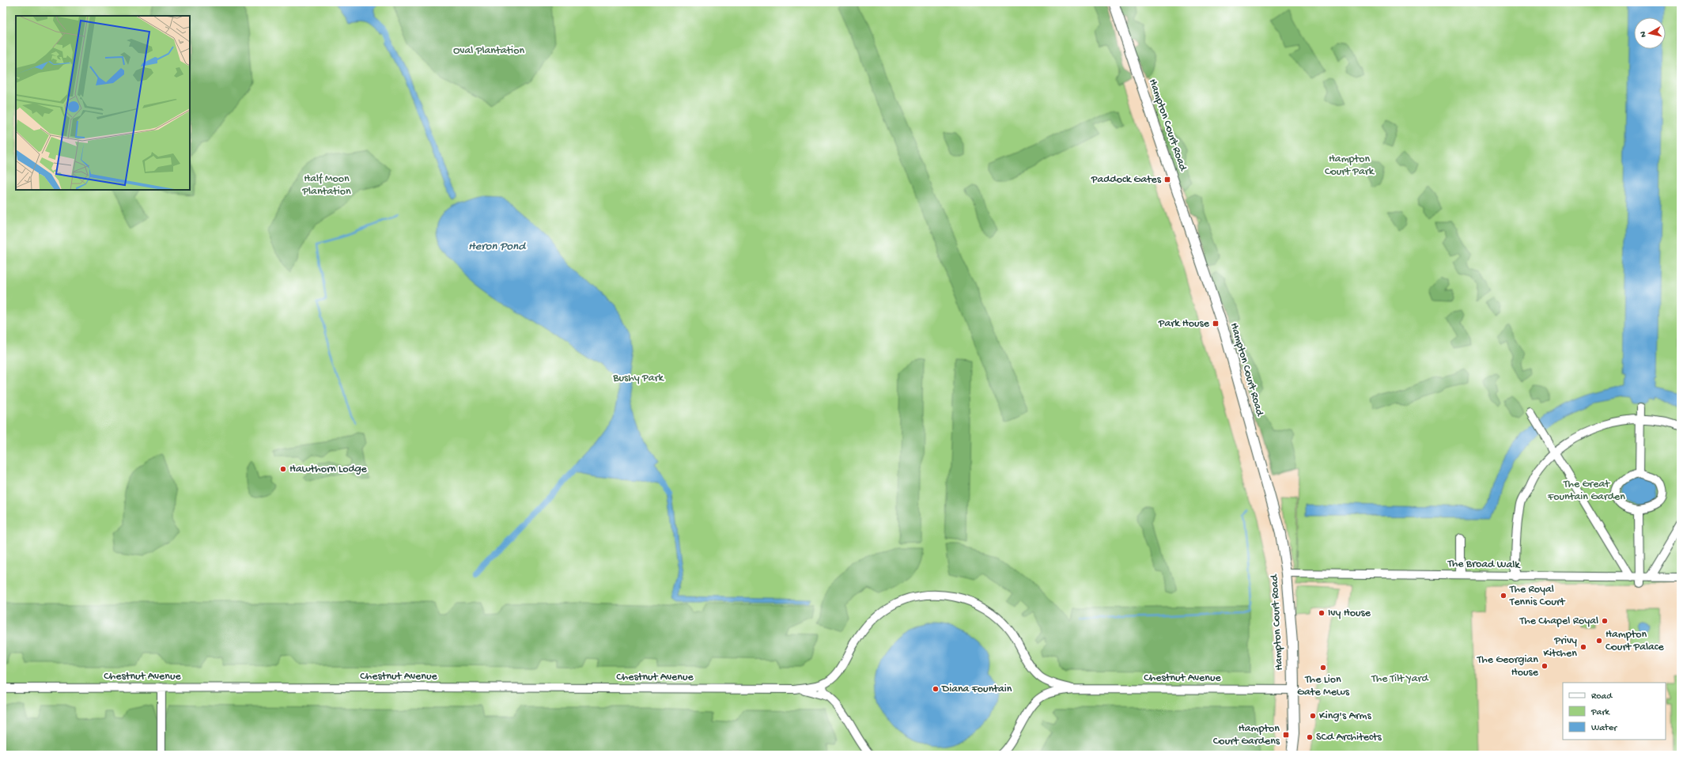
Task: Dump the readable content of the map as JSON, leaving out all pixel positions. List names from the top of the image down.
{
  "streets": {
    "main road": ["Hampton Court Road"],
    "street": ["The Broad Walk", "Chestnut Avenue"]
  },
  "crossings": [
    ["Hampton Court Road", "The Broad Walk"],
    ["Hampton Court Road", "Chestnut Avenue"]
  ],
  "water": ["Heron Pond"],
  "parks": [
    "Oval Plantation",
    "Hampton Court Park",
    "Half Moon Plantation",
    "Bushy Park",
    "The Great Fountain Garden",
    "The Tilt Yard"
  ],
  "places": {
    "transit": ["Paddock Gates", "Park House", "Hampton Court Gardens"],
    "other": [
      "Hawthorn Lodge",
      "The Royal Tennis Court",
      "Ivy House",
      "The Chapel Royal",
      "Hampton Court Palace",
      "Privy Kitchen",
      "The Georgian House",
      "The Lion Gate Mews",
      "Diana Fountain",
      "King's Arms",
      "SCd Architects"
    ]
  },
  "legend": ["Road", "Park", "Water"],
  "north": "left"
}
